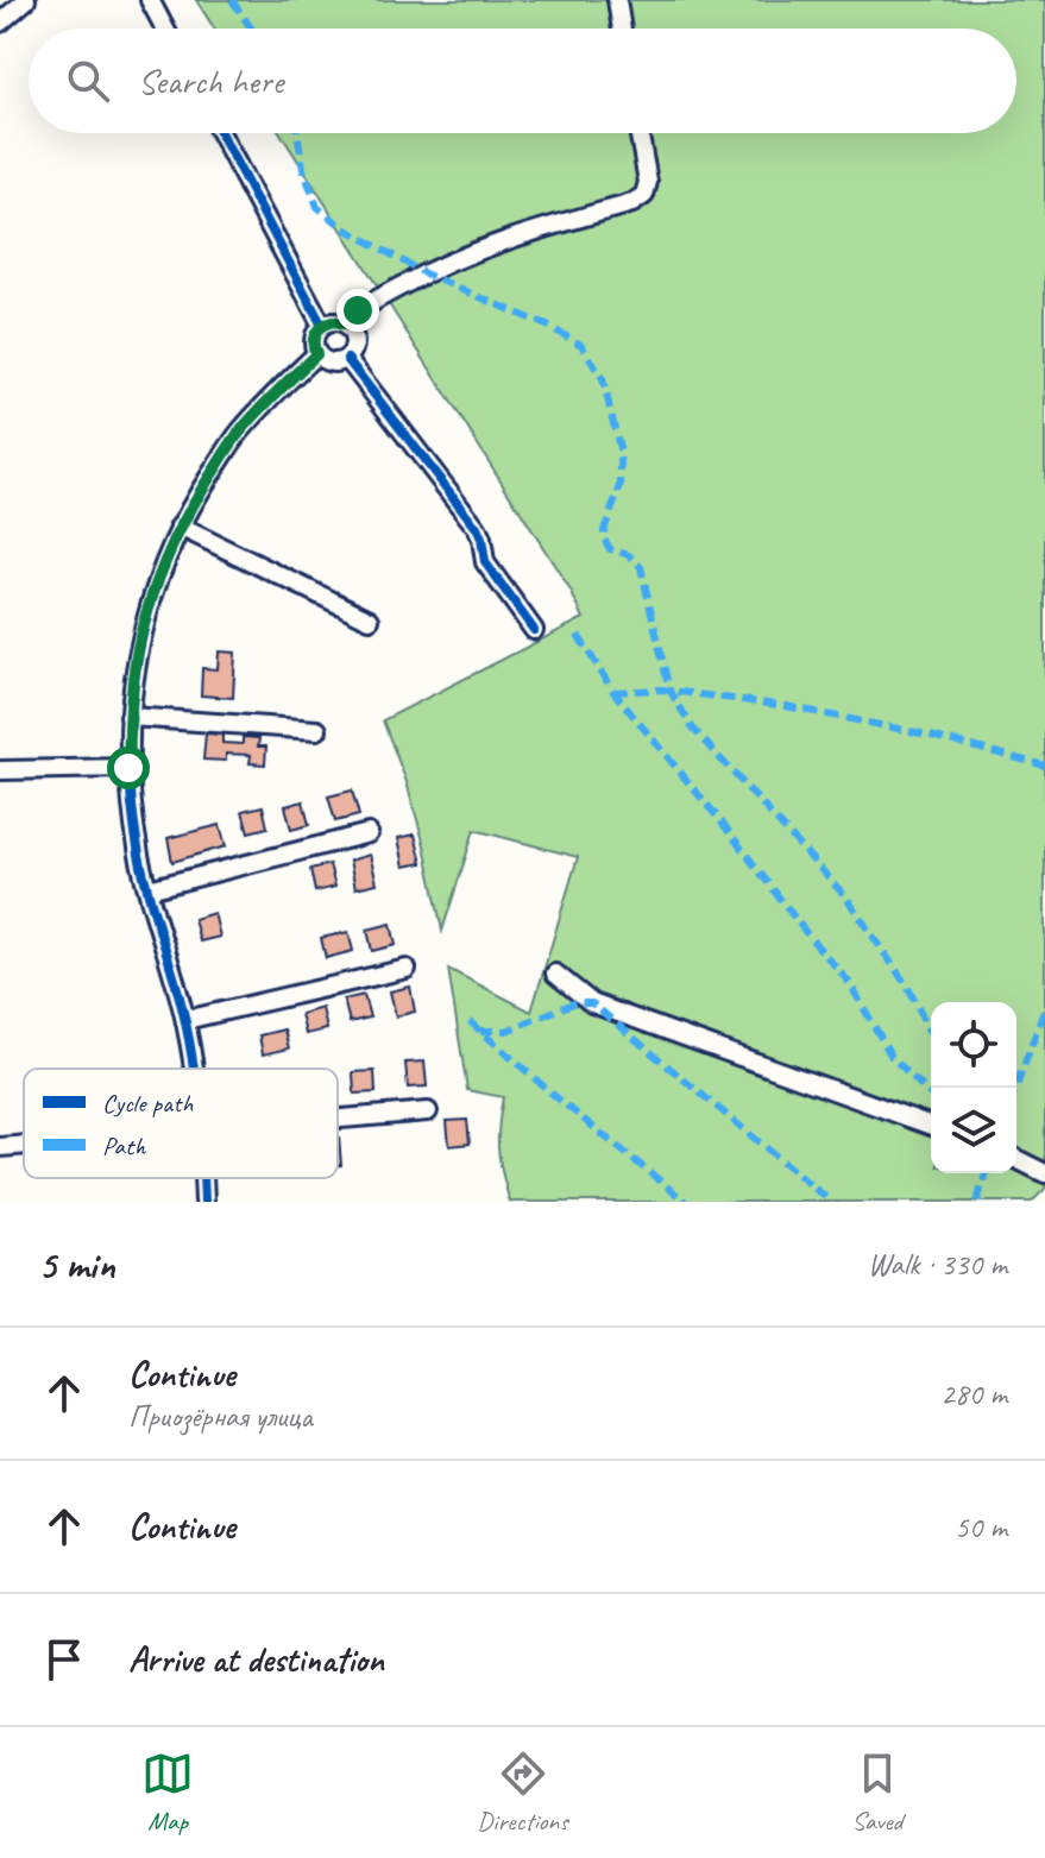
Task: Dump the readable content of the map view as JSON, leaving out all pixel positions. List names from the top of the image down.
{
  "legend": ["Cycle path", "Path"],
  "page": {
    "search": "Search here",
    "heading": ["5 min", "Walk · 330 m"],
    "list": [
      ["Continue", "Приозёрная улица", "280 m"],
      ["Continue", "50 m"],
      "Arrive at destination"
    ],
    "nav": ["Map", "Directions", "Saved"]
  }
}
